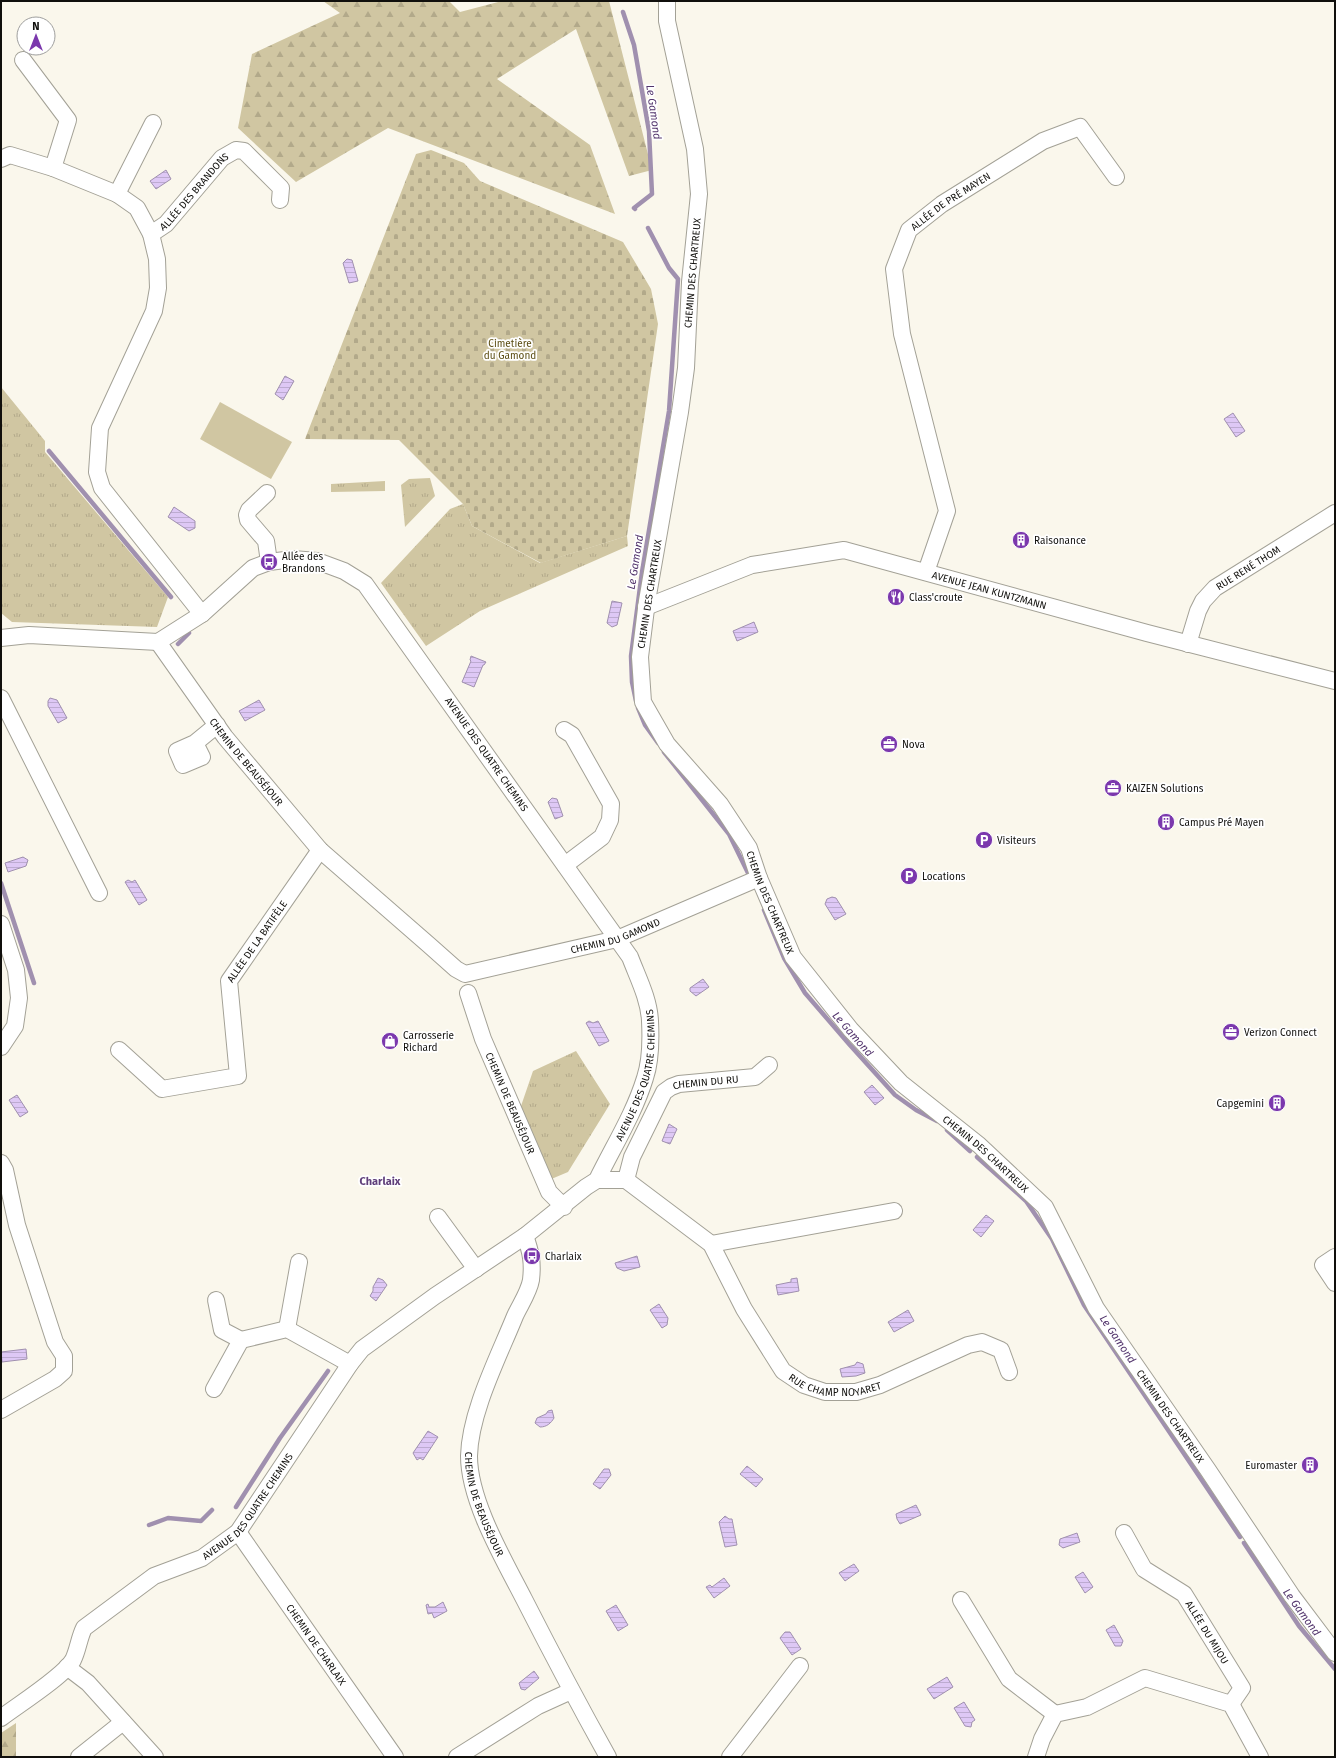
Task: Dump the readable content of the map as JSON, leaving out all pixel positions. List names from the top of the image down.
{
  "streets": {
    "street": [
      "ALLÉE DES BRANDONS",
      "ALLÉE DE PRÉ MAYEN",
      "CHEMIN DES CHARTREUX",
      "RUE RENÉ THOM",
      "AVENUE JEAN KUNTZMANN",
      "AVENUE DES QUATRE CHEMINS",
      "CHEMIN DE BEAUSÉJOUR",
      "CHEMIN DU GAMOND",
      "ALLÉE DE LA BATIFÈLE",
      "CHEMIN DU RU",
      "RUE CHAMP NOYARET",
      "ALLÉE DU MIJOU",
      "CHEMIN DE CHARLAIX"
    ]
  },
  "crossings": [
    ["ALLÉE DES BRANDONS", "AVENUE DES QUATRE CHEMINS"],
    ["ALLÉE DE PRÉ MAYEN", "AVENUE JEAN KUNTZMANN"],
    ["CHEMIN DES CHARTREUX", "AVENUE JEAN KUNTZMANN"],
    ["CHEMIN DES CHARTREUX", "CHEMIN DU GAMOND"],
    ["RUE RENÉ THOM", "AVENUE JEAN KUNTZMANN"],
    ["AVENUE DES QUATRE CHEMINS", "CHEMIN DE BEAUSÉJOUR"],
    ["AVENUE DES QUATRE CHEMINS", "CHEMIN DU GAMOND"],
    ["AVENUE DES QUATRE CHEMINS", "CHEMIN DU RU"],
    ["AVENUE DES QUATRE CHEMINS", "CHEMIN DE CHARLAIX"],
    ["CHEMIN DE BEAUSÉJOUR", "CHEMIN DU GAMOND"],
    ["CHEMIN DE BEAUSÉJOUR", "ALLÉE DE LA BATIFÈLE"],
    ["CHEMIN DU RU", "RUE CHAMP NOYARET"]
  ],
  "districts": ["Charlaix"],
  "water": ["Le Gamond"],
  "parks": ["Cimetière du Gamond"],
  "places": {
    "building": [
      "Raisonance",
      "Campus Pré Mayen",
      "Capgemini",
      "Euromaster"
    ],
    "bus stop": ["Allée des Brandons", "Charlaix"],
    "restaurant": ["Class'croute"],
    "office": ["Nova", "KAIZEN Solutions", "Verizon Connect"],
    "parking": ["Visiteurs", "Locations"],
    "shop": ["Carrosserie Richard"]
  },
  "north": "top"
}
